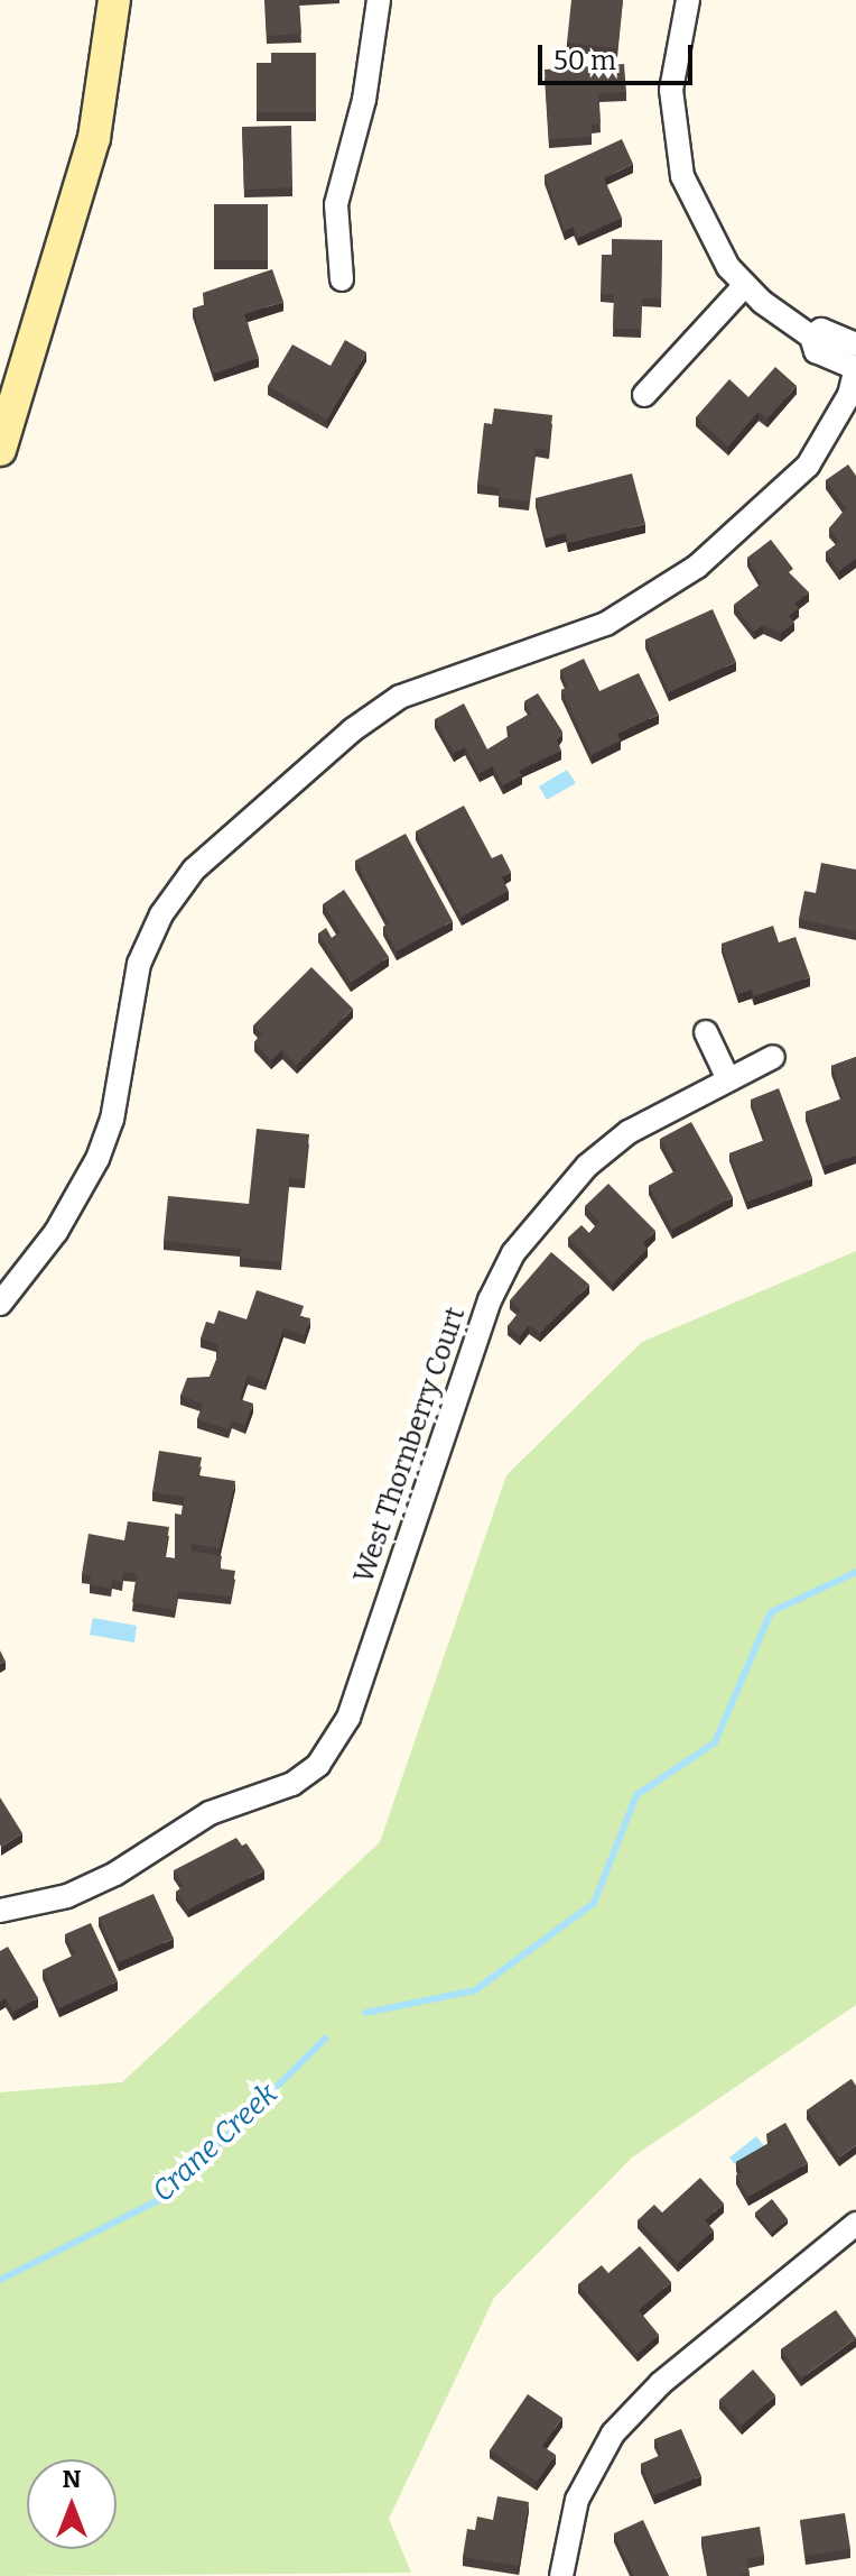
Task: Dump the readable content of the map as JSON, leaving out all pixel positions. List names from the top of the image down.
{
  "streets": {
    "street": ["West Thornberry Court"]
  },
  "water": ["Crane Creek"],
  "scale_bar": "50 m",
  "north": "top"
}
